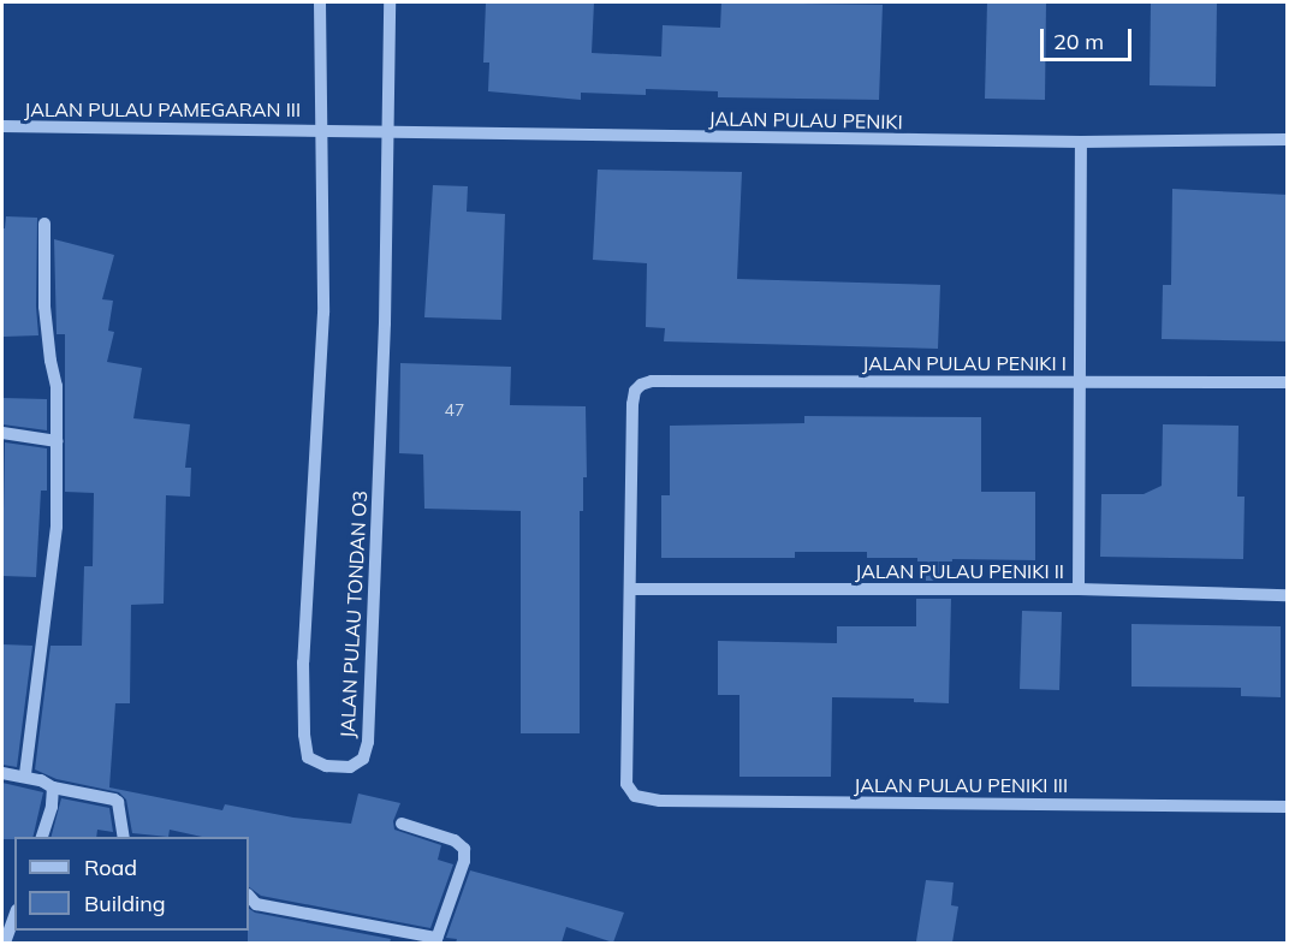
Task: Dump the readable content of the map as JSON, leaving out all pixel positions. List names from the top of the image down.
{
  "streets": {
    "street": [
      "JALAN PULAU PAMEGARAN III",
      "JALAN PULAU PENIKI",
      "JALAN PULAU PENIKI I",
      "JALAN PULAU PENIKI II",
      "JALAN PULAU TONDAN O3",
      "JALAN PULAU PENIKI III"
    ]
  },
  "crossings": [
    ["JALAN PULAU PAMEGARAN III", "JALAN PULAU PENIKI"],
    ["JALAN PULAU PAMEGARAN III", "JALAN PULAU TONDAN O3"],
    ["JALAN PULAU PENIKI", "JALAN PULAU TONDAN O3"],
    ["JALAN PULAU PENIKI I", "JALAN PULAU PENIKI II"],
    ["JALAN PULAU PENIKI I", "JALAN PULAU PENIKI III"],
    ["JALAN PULAU PENIKI II", "JALAN PULAU PENIKI III"]
  ],
  "house_numbers": ["47"],
  "legend": ["Road", "Building"],
  "scale_bar": "20 m"
}
